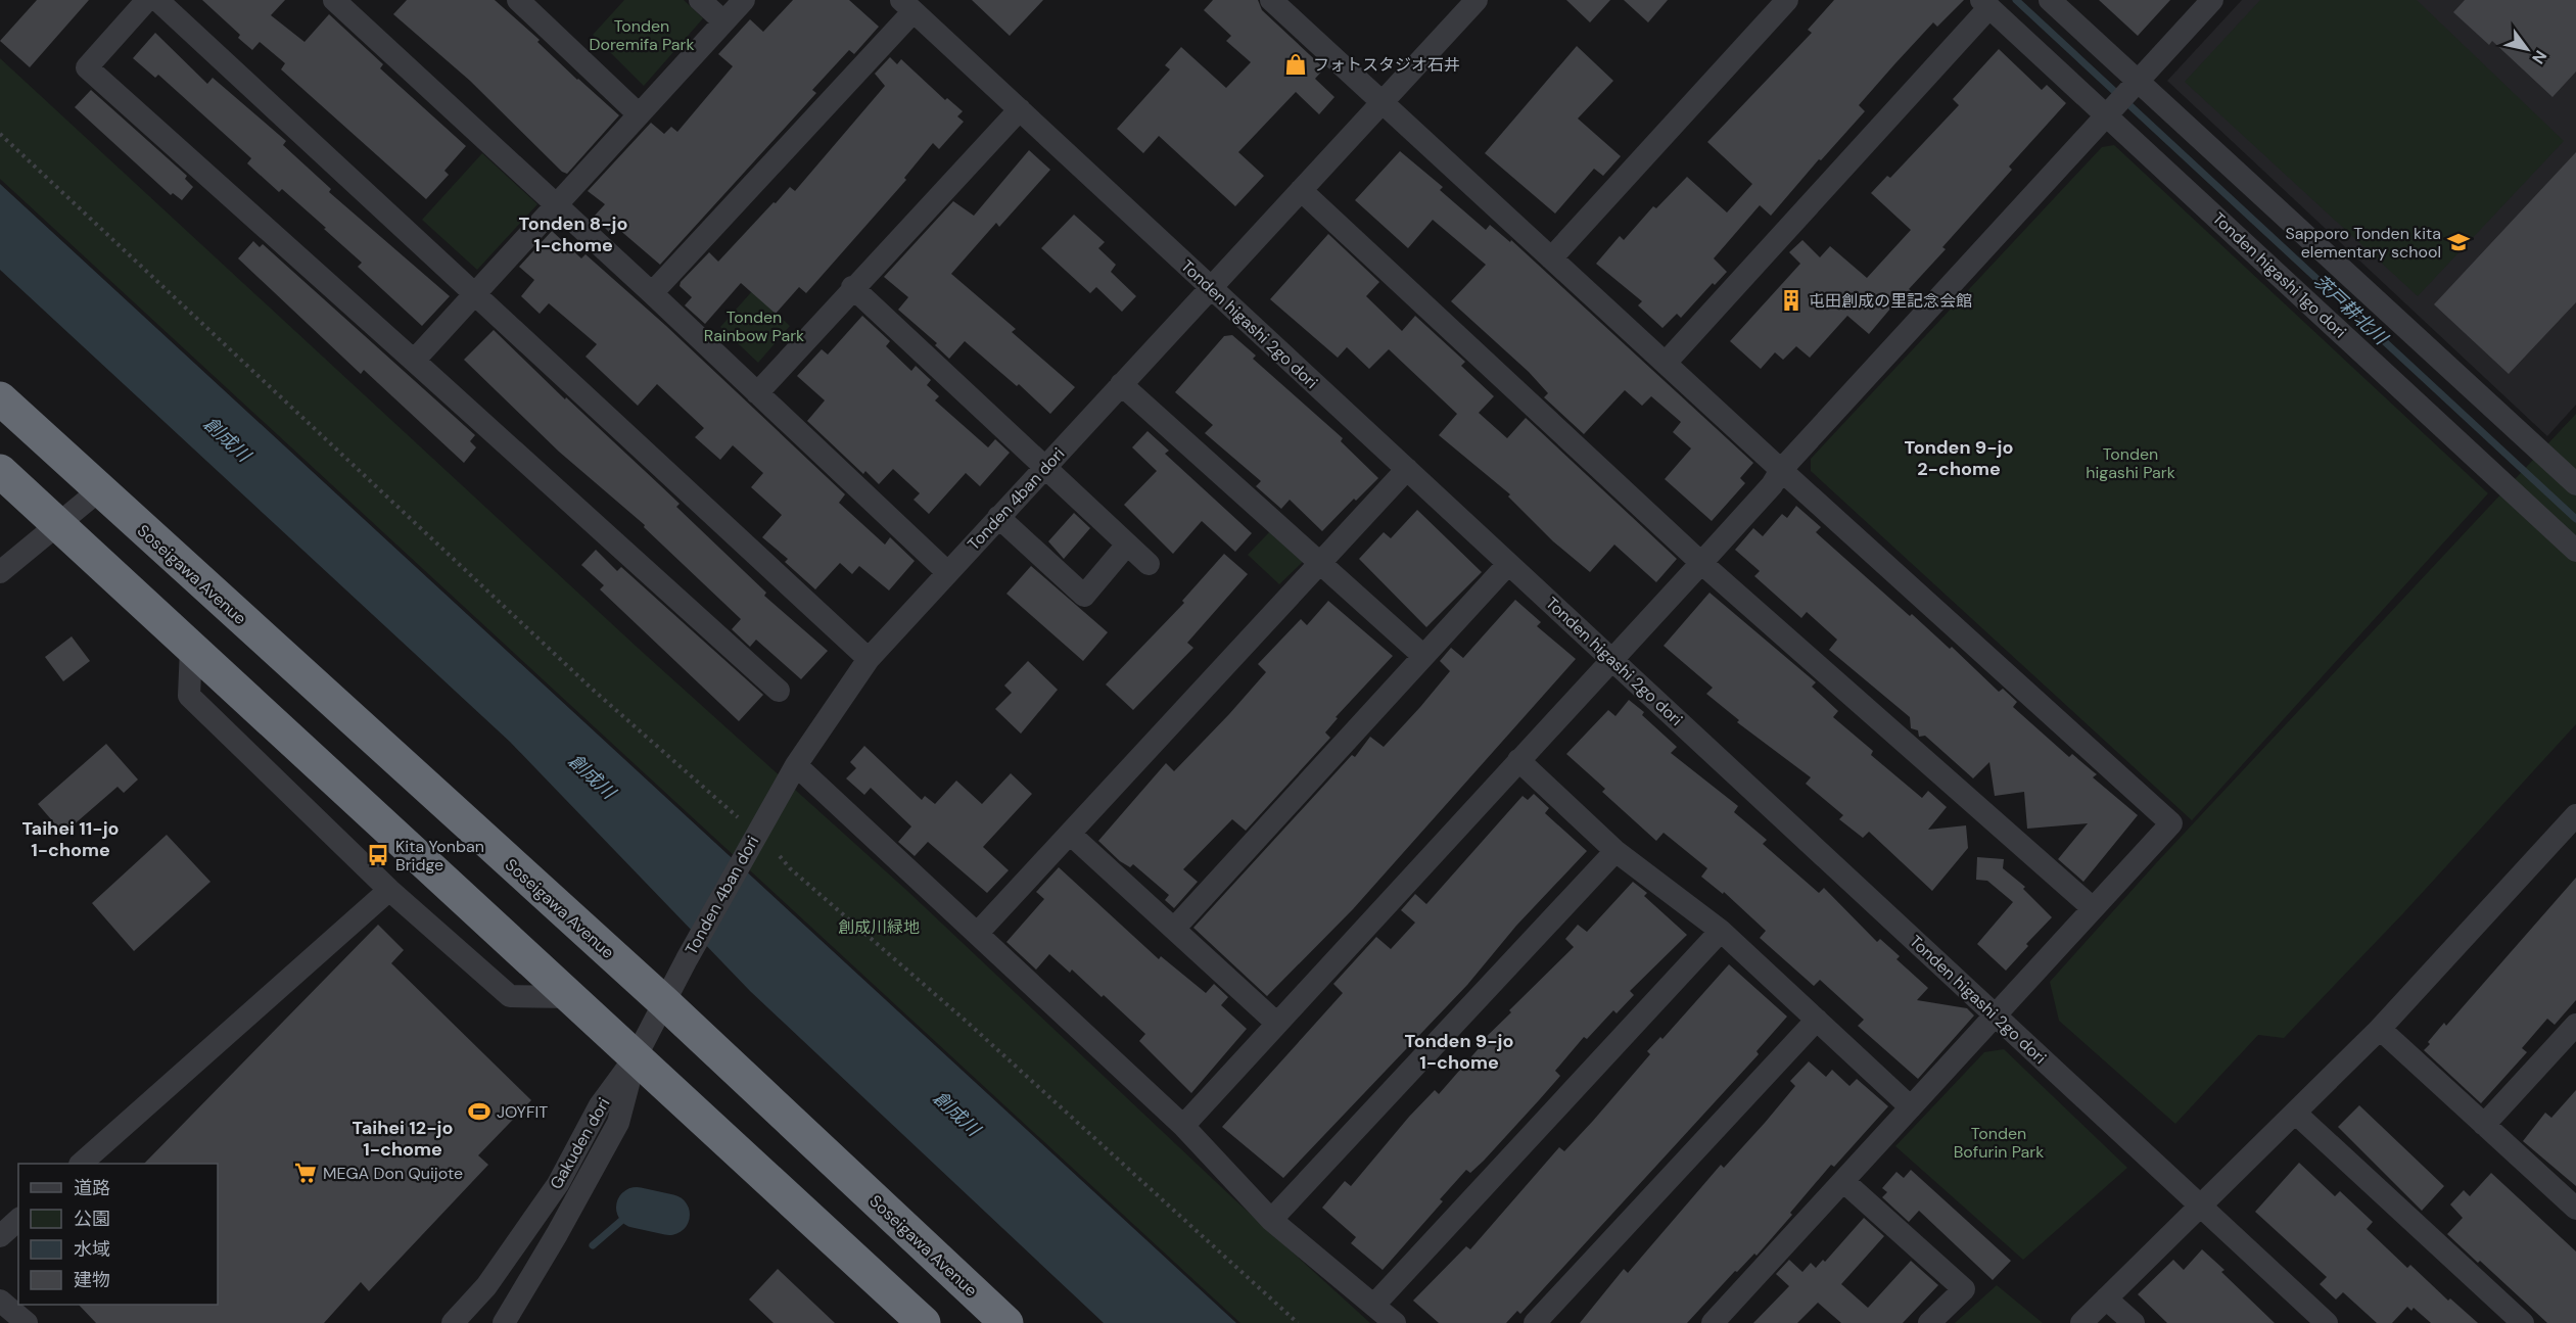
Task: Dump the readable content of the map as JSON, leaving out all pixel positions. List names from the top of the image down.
{
  "streets": {
    "highway": ["Soseigawa Avenue"],
    "street": [
      "Tonden higashi 1go dori",
      "Tonden higashi 2go dori",
      "Tonden 4ban dori",
      "Gakuden dori"
    ]
  },
  "crossings": [
    ["Tonden higashi 2go dori", "Tonden 4ban dori"],
    ["Tonden 4ban dori", "Soseigawa Avenue"],
    ["Tonden 4ban dori", "Gakuden dori"]
  ],
  "districts": [
    "Tonden 8-jo 1-chome",
    "Tonden 9-jo 2-chome",
    "Taihei 11-jo 1-chome",
    "Tonden 9-jo 1-chome",
    "Taihei 12-jo 1-chome"
  ],
  "water": ["茨戸耕北川", "創成川"],
  "parks": [
    "Tonden Doremifa Park",
    "Tonden Rainbow Park",
    "Tonden higashi Park",
    "創成川緑地",
    "Tonden Bofurin Park"
  ],
  "places": {
    "shop": ["フォトスタジオ石井"],
    "school or university": ["Sapporo Tonden kita elementary school"],
    "building": ["屯田創成の里記念会館"],
    "bus stop": ["Kita Yonban Bridge"],
    "sports": ["JOYFIT"],
    "supermarket": ["MEGA Don Quijote"]
  },
  "legend": [
    "道路",
    "公園",
    "水域",
    "建物"
  ],
  "north": "bottom right"
}
